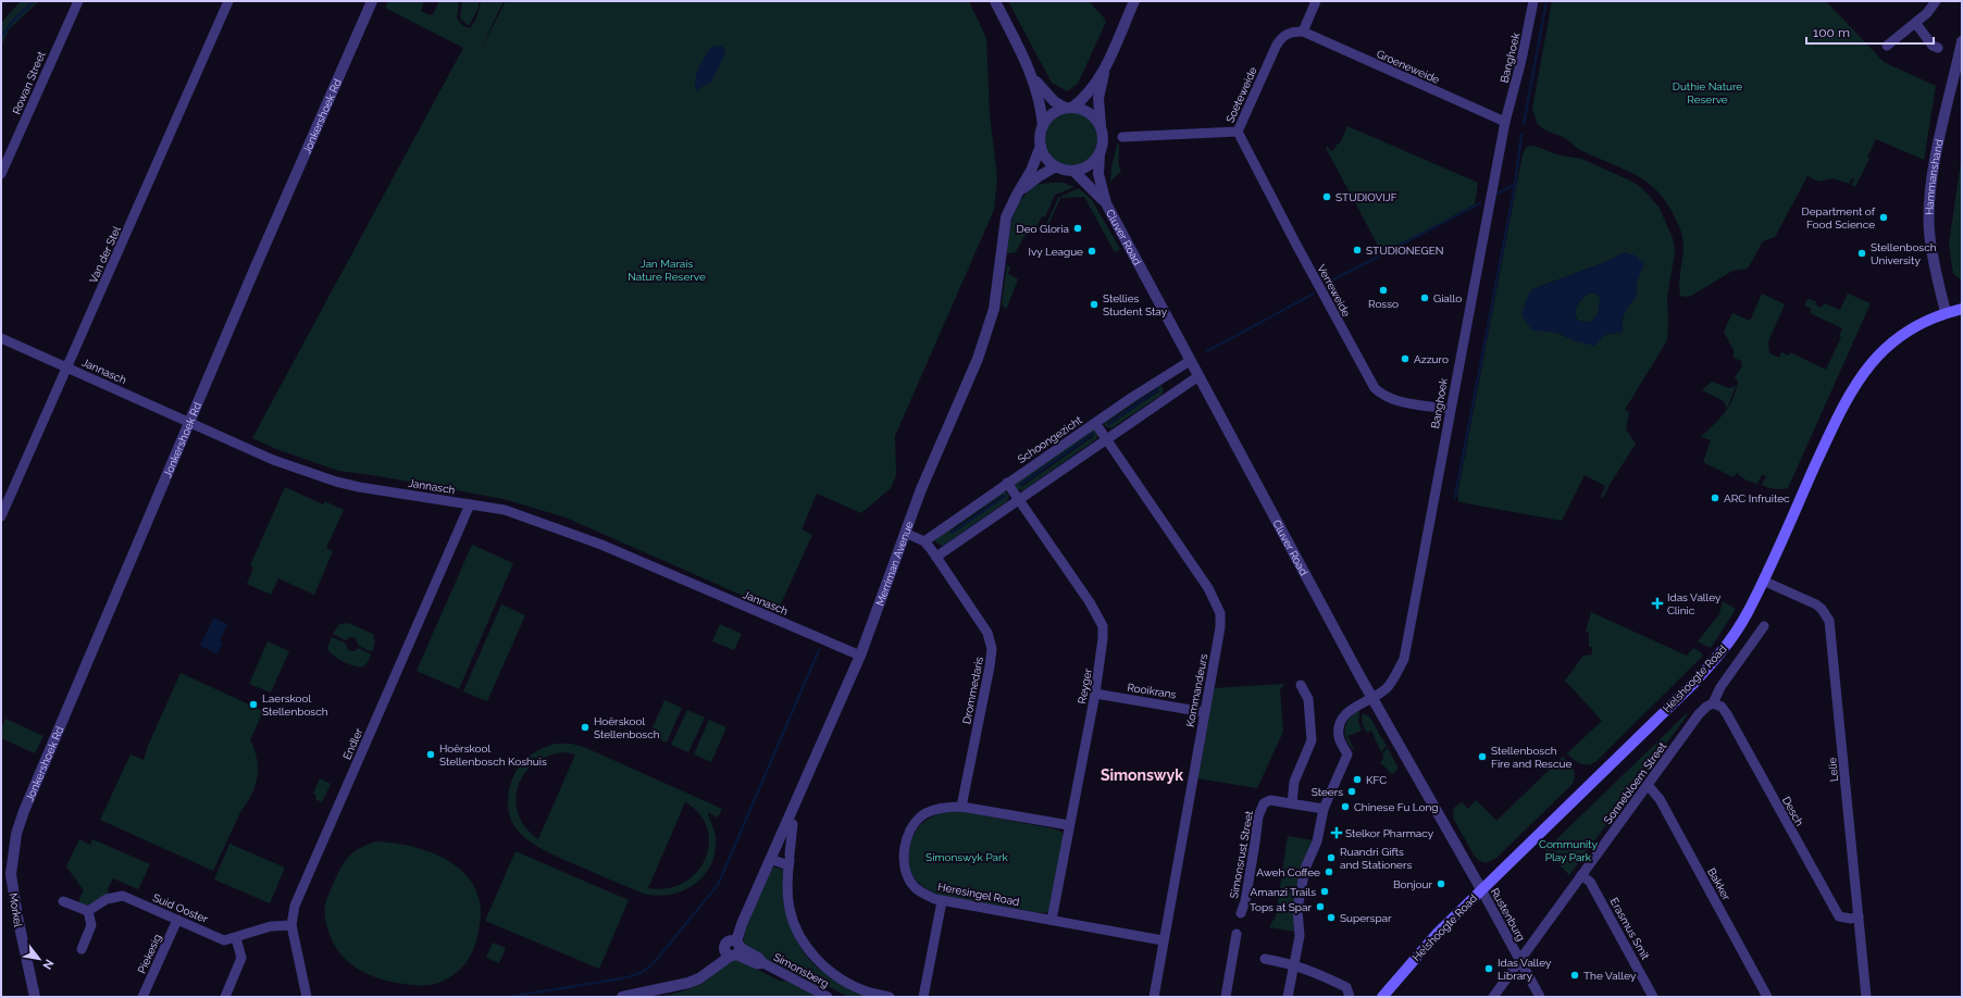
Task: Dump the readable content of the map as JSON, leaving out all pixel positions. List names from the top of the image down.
{
  "streets": {
    "main road": ["Helshoogte Road"],
    "street": [
      "Banghoek",
      "Groeneweide",
      "Rowan Street",
      "Soeteweide",
      "Jonkershoek Rd",
      "Hammanshand",
      "Cluver Road",
      "Van der Stel",
      "Verreweide",
      "Jannasch",
      "Schoongezicht",
      "Merriman Avenue",
      "Reyger",
      "Drommedaris",
      "Rooikrans",
      "Kommandeurs",
      "Endler",
      "Lelie",
      "Sonnebloem Street",
      "Desch",
      "Simonsrust Street",
      "Bakker",
      "Heresingel Road",
      "Suid Ooster",
      "Morkel",
      "Rustenburg",
      "Erasmus Smit",
      "Piekesig",
      "Simonsberg"
    ]
  },
  "crossings": [
    ["Banghoek", "Groeneweide"],
    ["Banghoek", "Cluver Road"],
    ["Banghoek", "Verreweide"],
    ["Groeneweide", "Soeteweide"],
    ["Soeteweide", "Verreweide"],
    ["Jonkershoek Rd", "Jannasch"],
    ["Jonkershoek Rd", "Morkel"],
    ["Hammanshand", "Helshoogte Road"],
    ["Cluver Road", "Schoongezicht"],
    ["Cluver Road", "Merriman Avenue"],
    ["Cluver Road", "Helshoogte Road"],
    ["Cluver Road", "Rustenburg"],
    ["Van der Stel", "Jannasch"],
    ["Jannasch", "Merriman Avenue"],
    ["Jannasch", "Endler"],
    ["Schoongezicht", "Reyger"],
    ["Schoongezicht", "Drommedaris"],
    ["Schoongezicht", "Kommandeurs"],
    ["Merriman Avenue", "Drommedaris"],
    ["Merriman Avenue", "Simonsberg"],
    ["Helshoogte Road", "Lelie"],
    ["Helshoogte Road", "Rustenburg"],
    ["Reyger", "Rooikrans"],
    ["Reyger", "Heresingel Road"],
    ["Drommedaris", "Heresingel Road"],
    ["Rooikrans", "Kommandeurs"],
    ["Kommandeurs", "Heresingel Road"],
    ["Endler", "Suid Ooster"],
    ["Lelie", "Desch"],
    ["Sonnebloem Street", "Desch"],
    ["Sonnebloem Street", "Bakker"],
    ["Sonnebloem Street", "Rustenburg"],
    ["Sonnebloem Street", "Erasmus Smit"],
    ["Suid Ooster", "Piekesig"]
  ],
  "districts": ["Simonswyk"],
  "parks": [
    "Duthie Nature Reserve",
    "Jan Marais Nature Reserve",
    "Community Play Park",
    "Simonswyk Park"
  ],
  "places": {
    "other": [
      "STUDIOVIJF",
      "Department of Food Science",
      "Deo Gloria",
      "STUDIONEGEN",
      "Ivy League",
      "Stellenbosch University",
      "Rosso",
      "Giallo",
      "Stellies Student Stay",
      "Azzuro",
      "ARC Infruitec",
      "Laerskool Stellenbosch",
      "Hoërskool Stellenbosch",
      "Hoërskool Stellenbosch Koshuis",
      "Stellenbosch Fire and Rescue",
      "KFC",
      "Steers",
      "Chinese Fu Long",
      "Ruandri Gifts and Stationers",
      "Aweh Coffee",
      "Bonjour",
      "Amanzi Trails",
      "Tops at Spar",
      "Superspar",
      "Idas Valley Library",
      "The Valley"
    ],
    "health": ["Idas Valley Clinic", "Stelkor Pharmacy"]
  },
  "scale_bar": "100 m",
  "north": "bottom right"
}
